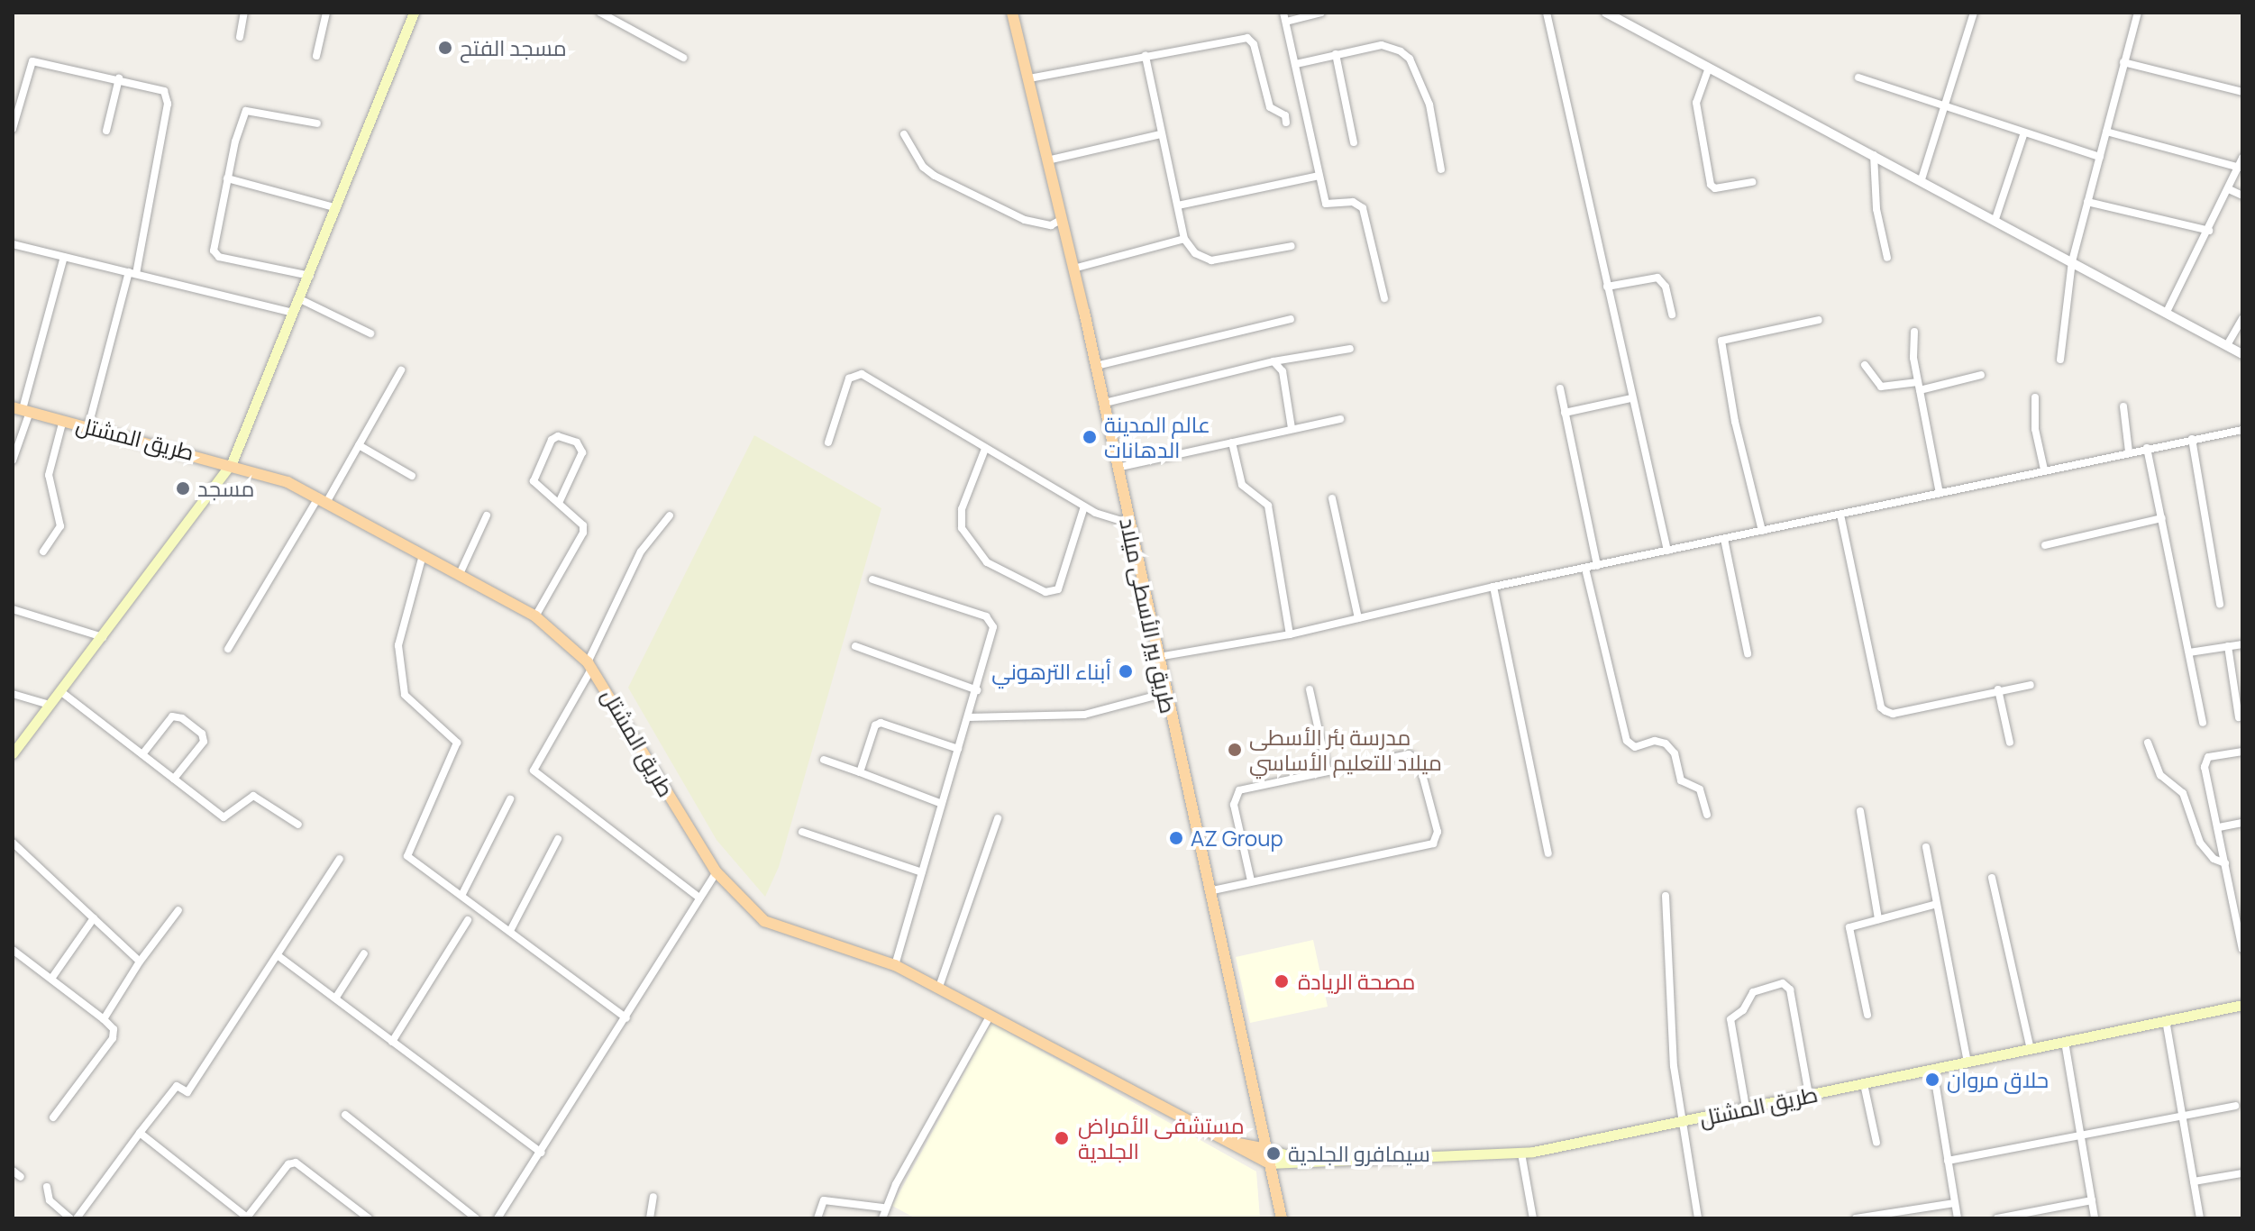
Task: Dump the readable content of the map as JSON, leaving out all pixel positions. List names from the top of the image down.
{
  "streets": {
    "main road": ["طريق المشتل", "طريق بير الأسطى ميلاد"]
  },
  "crossings": [
    ["طريق المشتل", "طريق بير الأسطى ميلاد"]
  ],
  "places": [
    "مسجد الفتح",
    "عالم المدينة الدهانات",
    "مسجد",
    "أبناء الترهوني",
    "مدرسة بئر الأسطى ميلاد للتعليم الأساسي",
    "AZ Group",
    "مصحة الريادة",
    "حلاق مروان",
    "مستشفى الأمراض الجلدية",
    "سيمافرو الجلدية"
  ]
}
